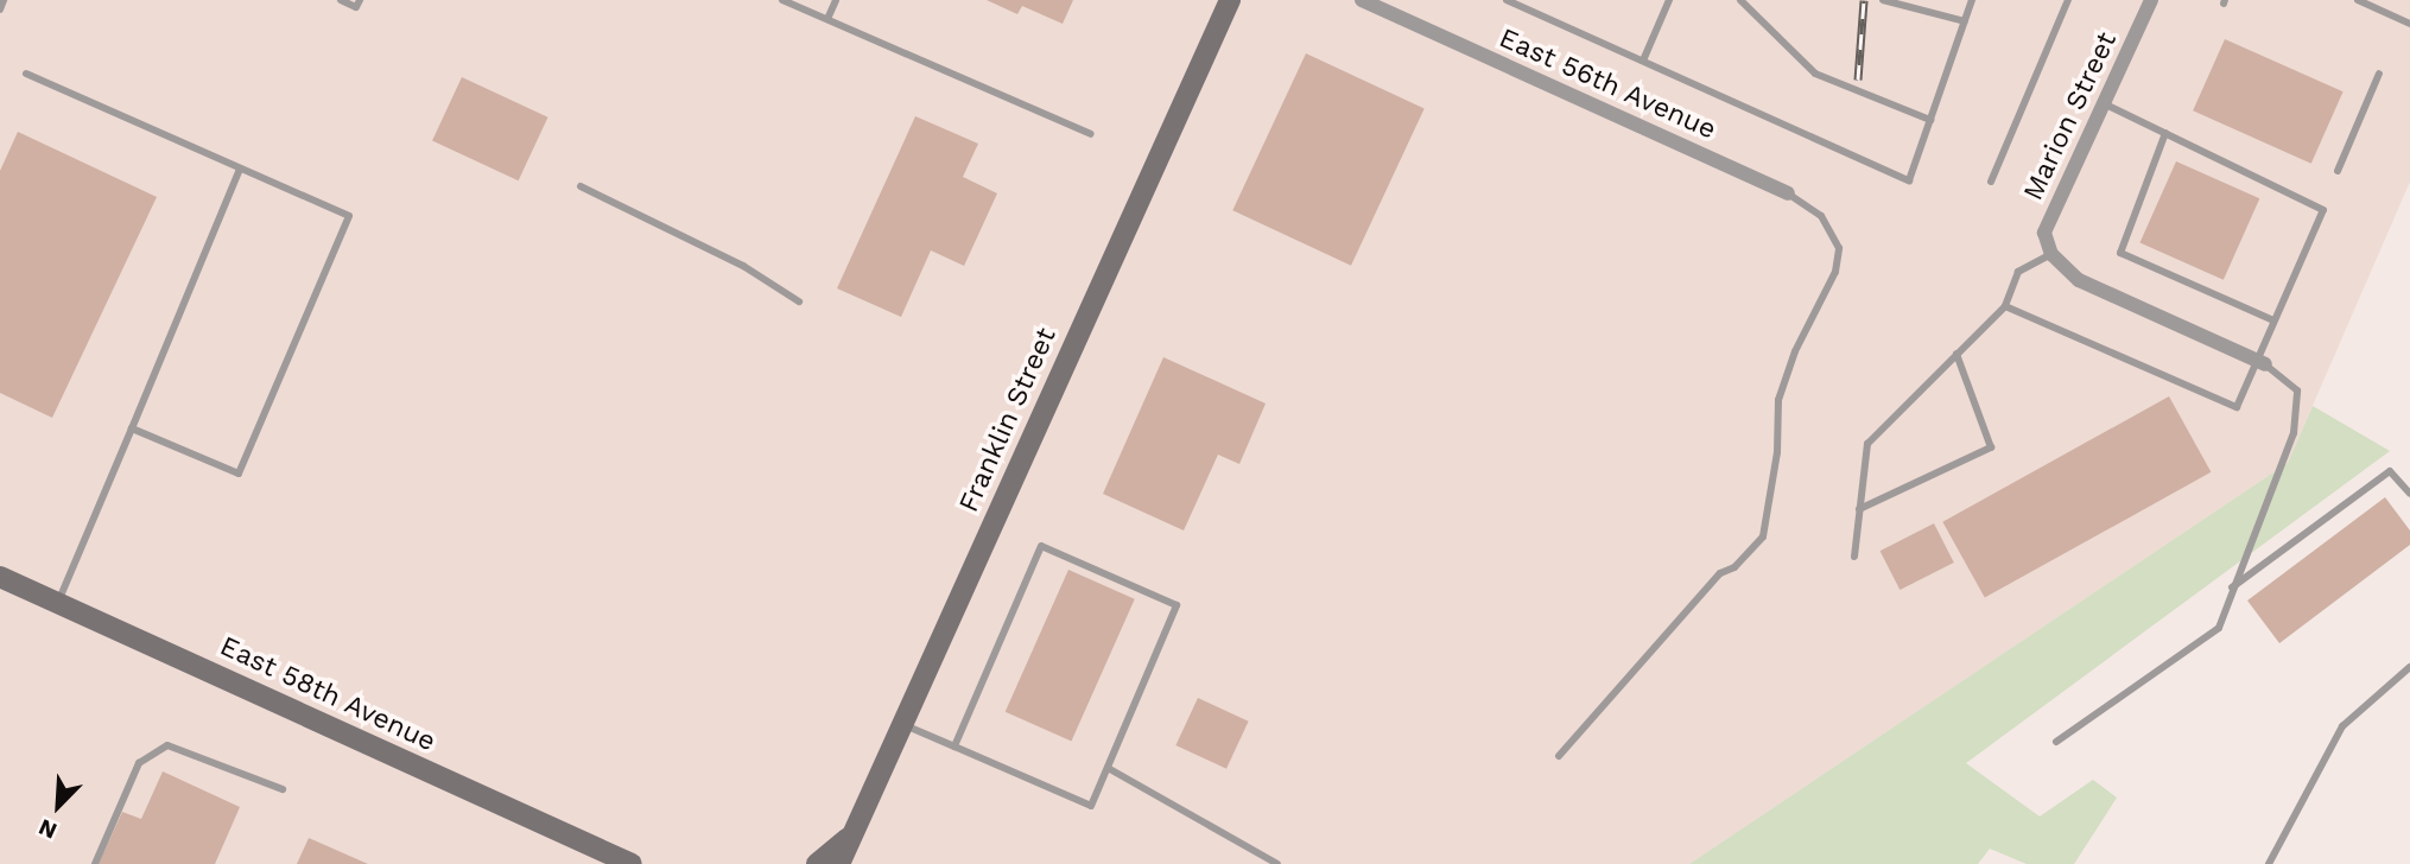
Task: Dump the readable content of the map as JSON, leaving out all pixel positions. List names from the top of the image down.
{
  "streets": {
    "street": [
      "East 56th Avenue",
      "Marion Street",
      "Franklin Street",
      "East 58th Avenue"
    ]
  },
  "north": "bottom left"
}
